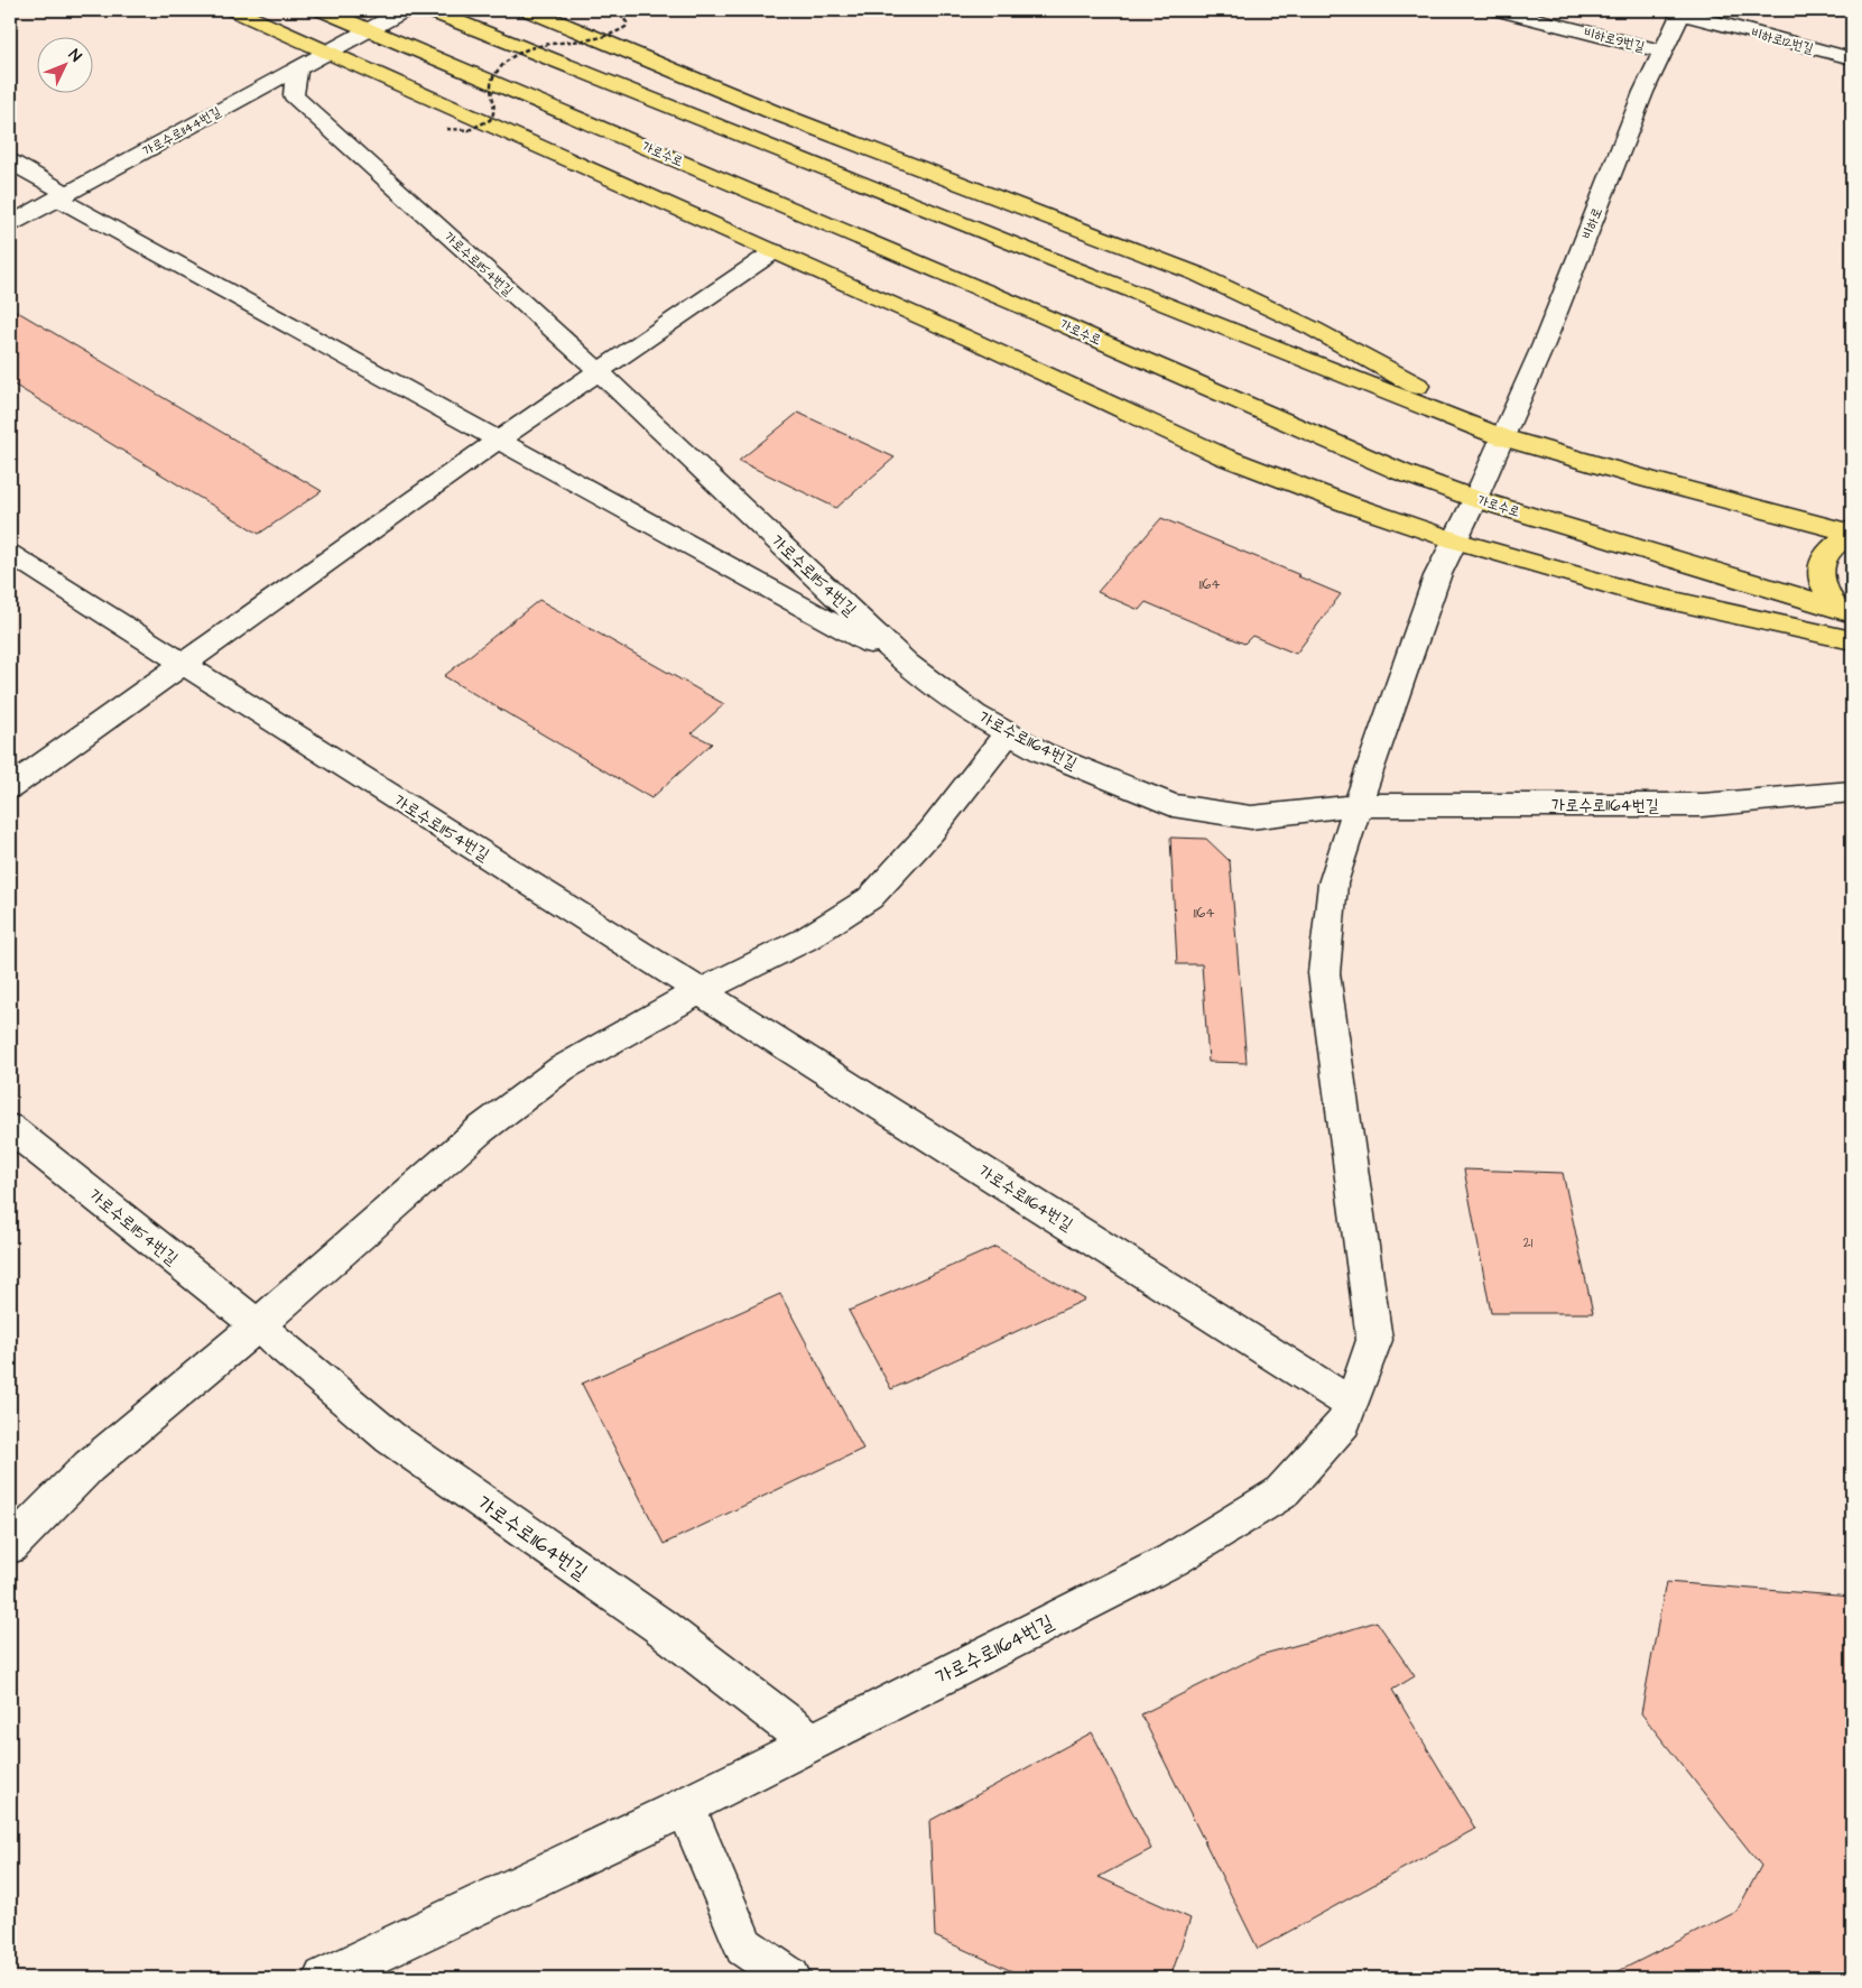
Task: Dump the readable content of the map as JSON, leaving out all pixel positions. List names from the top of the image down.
{
  "streets": {
    "main road": ["가로수로"],
    "street": [
      "비하로9번길",
      "비하로12번길",
      "가로수로1144번길",
      "비하로",
      "가로수로1154번길",
      "가로수로1164번길"
    ]
  },
  "crossings": [
    ["비하로9번길", "비하로"],
    ["비하로12번길", "비하로"],
    ["가로수로1144번길", "가로수로"],
    ["가로수로1144번길", "가로수로1154번길"],
    ["가로수로", "가로수로1164번길"],
    ["비하로", "가로수로1164번길"],
    ["가로수로1154번길", "가로수로1164번길"]
  ],
  "house_numbers": ["1164", "1164", "21"],
  "north": "top right"
}
